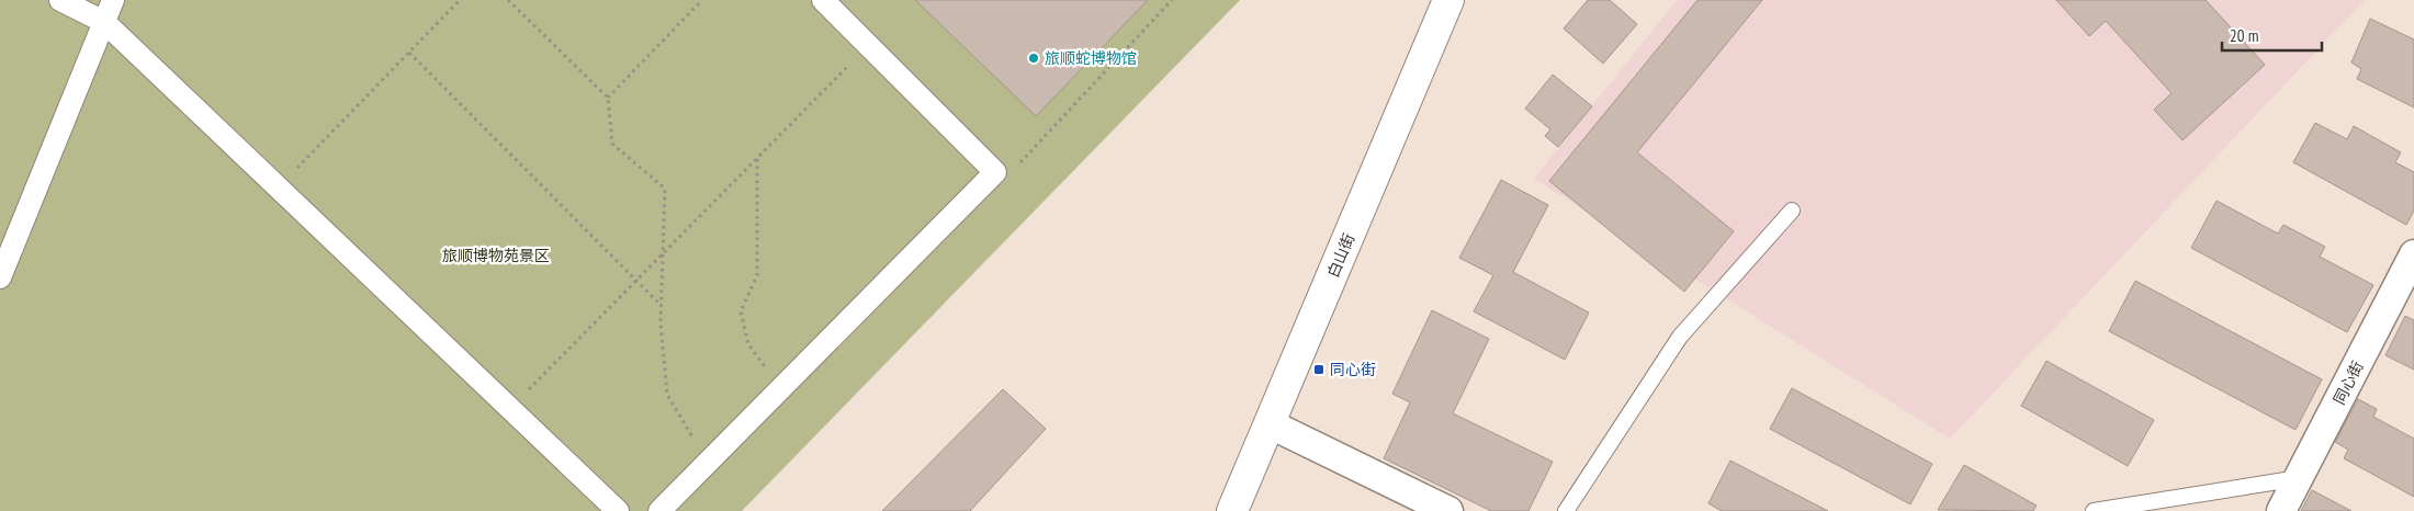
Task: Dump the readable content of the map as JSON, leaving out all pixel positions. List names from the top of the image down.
{
  "streets": {
    "street": ["白山街", "同心街"]
  },
  "parks": ["旅顺博物苑景区"],
  "places": {
    "other": ["旅顺蛇博物馆"],
    "transit": ["同心街"]
  },
  "scale_bar": "20 m"
}
